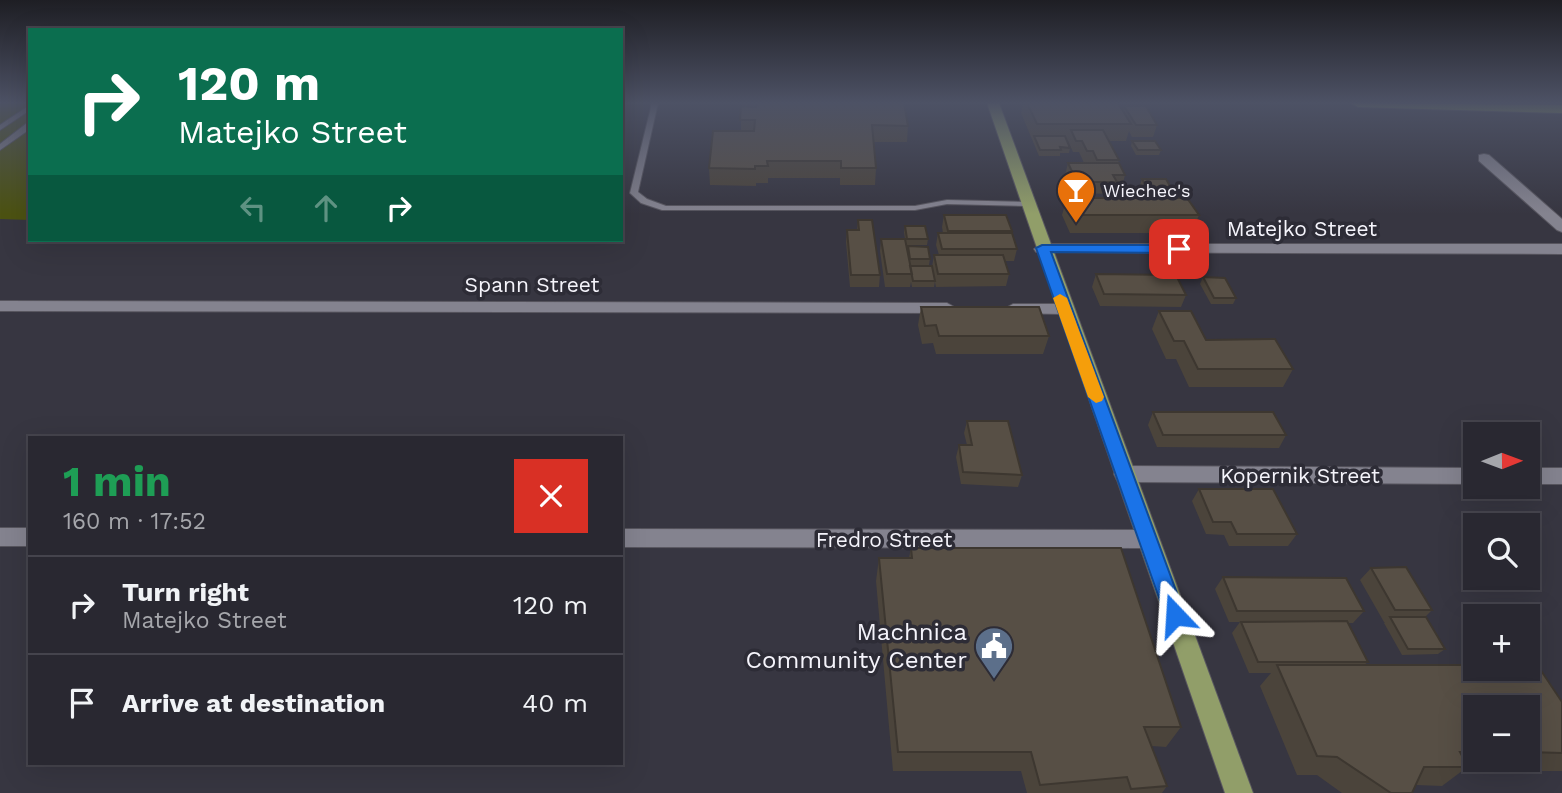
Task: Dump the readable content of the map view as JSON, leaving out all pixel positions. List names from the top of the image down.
{
  "streets": {
    "street": [
      "Matejko Street",
      "Spann Street",
      "Kopernik Street",
      "Fredro Street"
    ]
  },
  "places": {
    "bar": ["Wiechec's"],
    "public building": ["Machnica Community Center"]
  },
  "north": "right",
  "page": {
    "turn": ["120 m", "Matejko Street"],
    "map_buttons": ["+", "−"],
    "heading": ["1 min", "160 m · 17:52"],
    "list": [
      {
        "name": "Turn right",
        "note": "Matejko Street",
        "value": "120 m"
      },
      {
        "name": "Arrive at destination",
        "value": "40 m"
      }
    ]
  }
}
